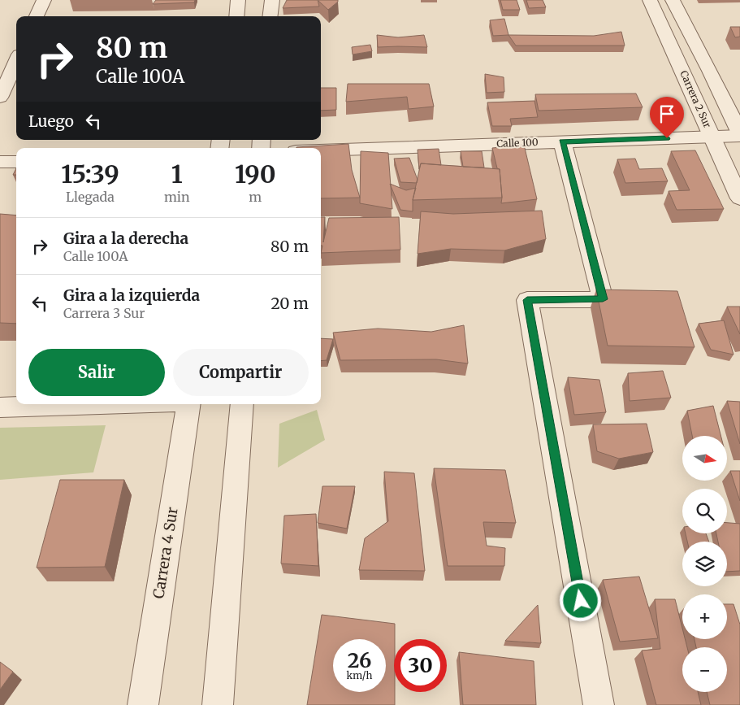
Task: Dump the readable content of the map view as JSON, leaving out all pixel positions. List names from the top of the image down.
{
  "streets": {
    "street": ["Carrera 2 Sur", "Calle 100", "Carrera 4 Sur"]
  },
  "crossings": [
    ["Carrera 2 Sur", "Calle 100"]
  ],
  "north": "right",
  "page": {
    "turn": ["80 m", "Calle 100A"],
    "then": "Luego",
    "eta": [
      "15:39",
      "Llegada",
      "1",
      "min",
      "190",
      "m"
    ],
    "list": [
      {
        "name": "Gira a la derecha",
        "note": "Calle 100A",
        "value": "80 m"
      },
      {
        "name": "Gira a la izquierda",
        "note": "Carrera 3 Sur",
        "value": "20 m"
      }
    ],
    "buttons": ["Salir", "Compartir"],
    "map_buttons": ["+", "−"],
    "speed": "26 km/h",
    "limit": "30"
  }
}
